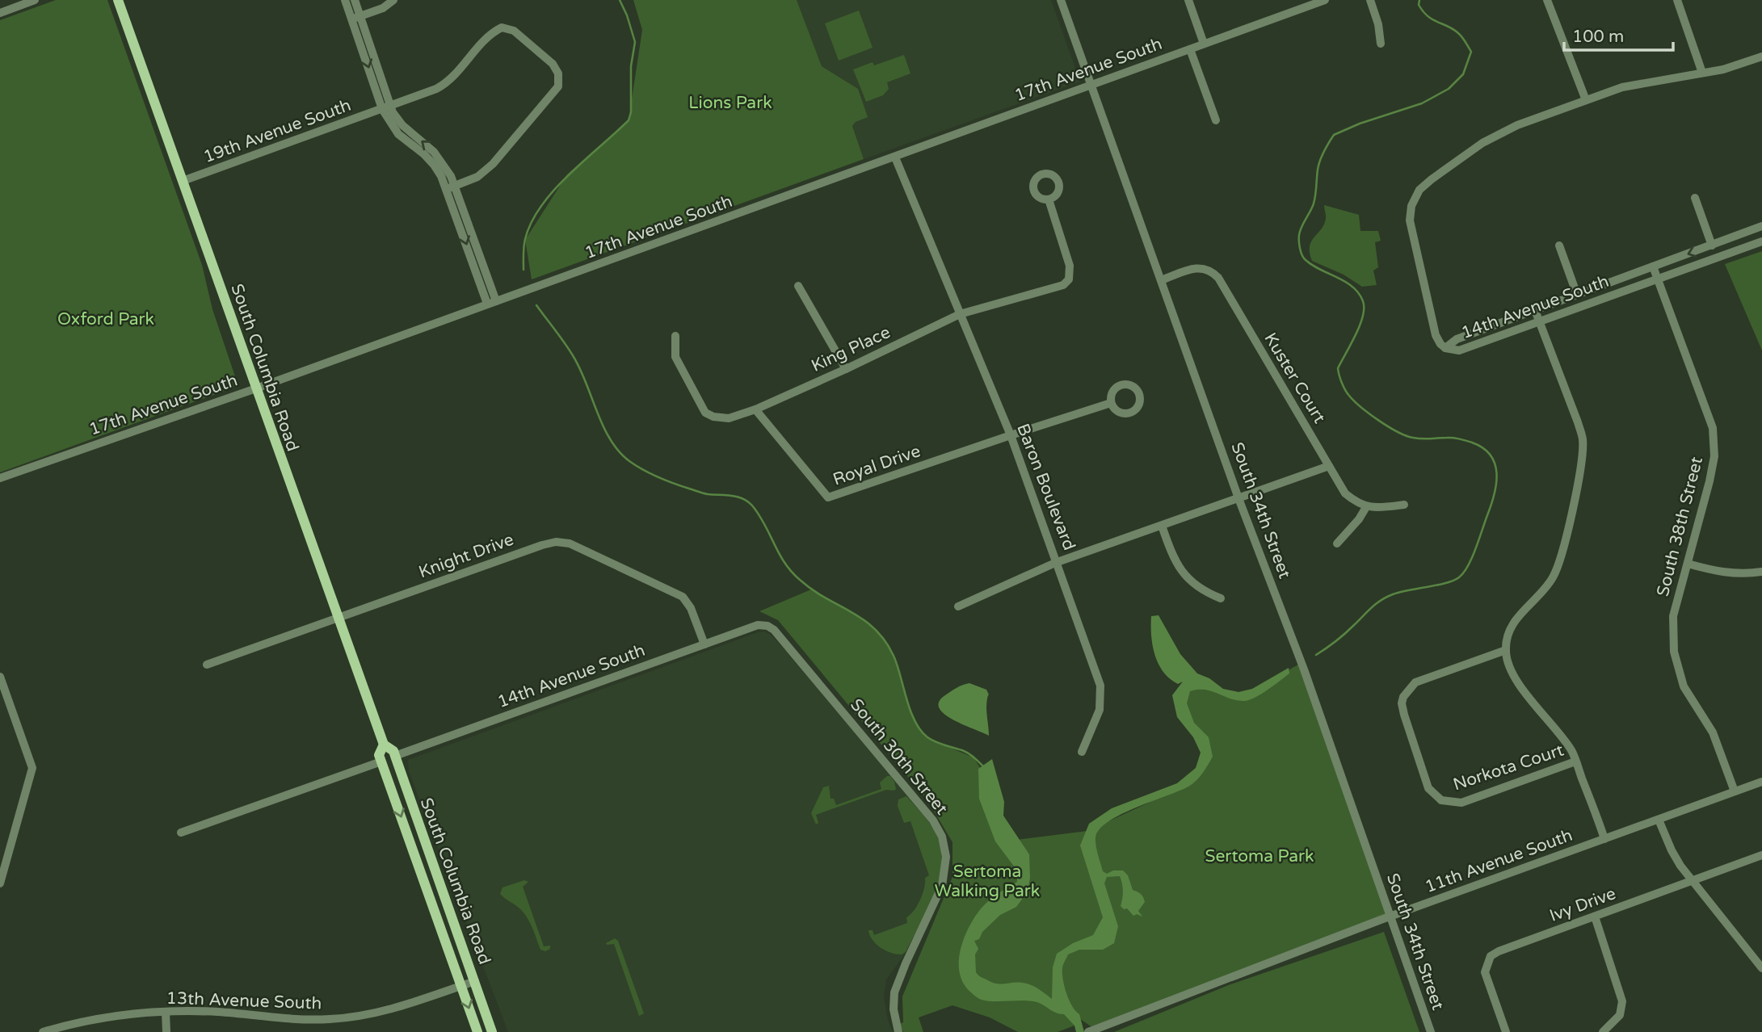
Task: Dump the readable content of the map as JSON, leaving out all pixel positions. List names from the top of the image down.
{
  "streets": {
    "main road": ["South Columbia Road"],
    "street": [
      "17th Avenue South",
      "19th Avenue South",
      "14th Avenue South",
      "King Place",
      "Kuster Court",
      "Royal Drive",
      "Baron Boulevard",
      "South 34th Street",
      "South 38th Street",
      "Knight Drive",
      "South 30th Street",
      "Norkota Court",
      "11th Avenue South",
      "Ivy Drive",
      "13th Avenue South"
    ]
  },
  "crossings": [
    ["17th Avenue South", "South Columbia Road"],
    ["17th Avenue South", "Baron Boulevard"],
    ["17th Avenue South", "South 34th Street"],
    ["19th Avenue South", "South Columbia Road"],
    ["14th Avenue South", "South Columbia Road"],
    ["14th Avenue South", "South 38th Street"],
    ["14th Avenue South", "Knight Drive"],
    ["14th Avenue South", "South 30th Street"],
    ["King Place", "Royal Drive"],
    ["King Place", "Baron Boulevard"],
    ["South Columbia Road", "Knight Drive"],
    ["South Columbia Road", "13th Avenue South"],
    ["Kuster Court", "Baron Boulevard"],
    ["Kuster Court", "South 34th Street"],
    ["Royal Drive", "Baron Boulevard"],
    ["Baron Boulevard", "South 34th Street"],
    ["South 34th Street", "11th Avenue South"],
    ["South 38th Street", "11th Avenue South"]
  ],
  "parks": [
    "Lions Park",
    "Oxford Park",
    "Sertoma Park",
    "Sertoma Walking Park"
  ],
  "scale_bar": "100 m"
}
